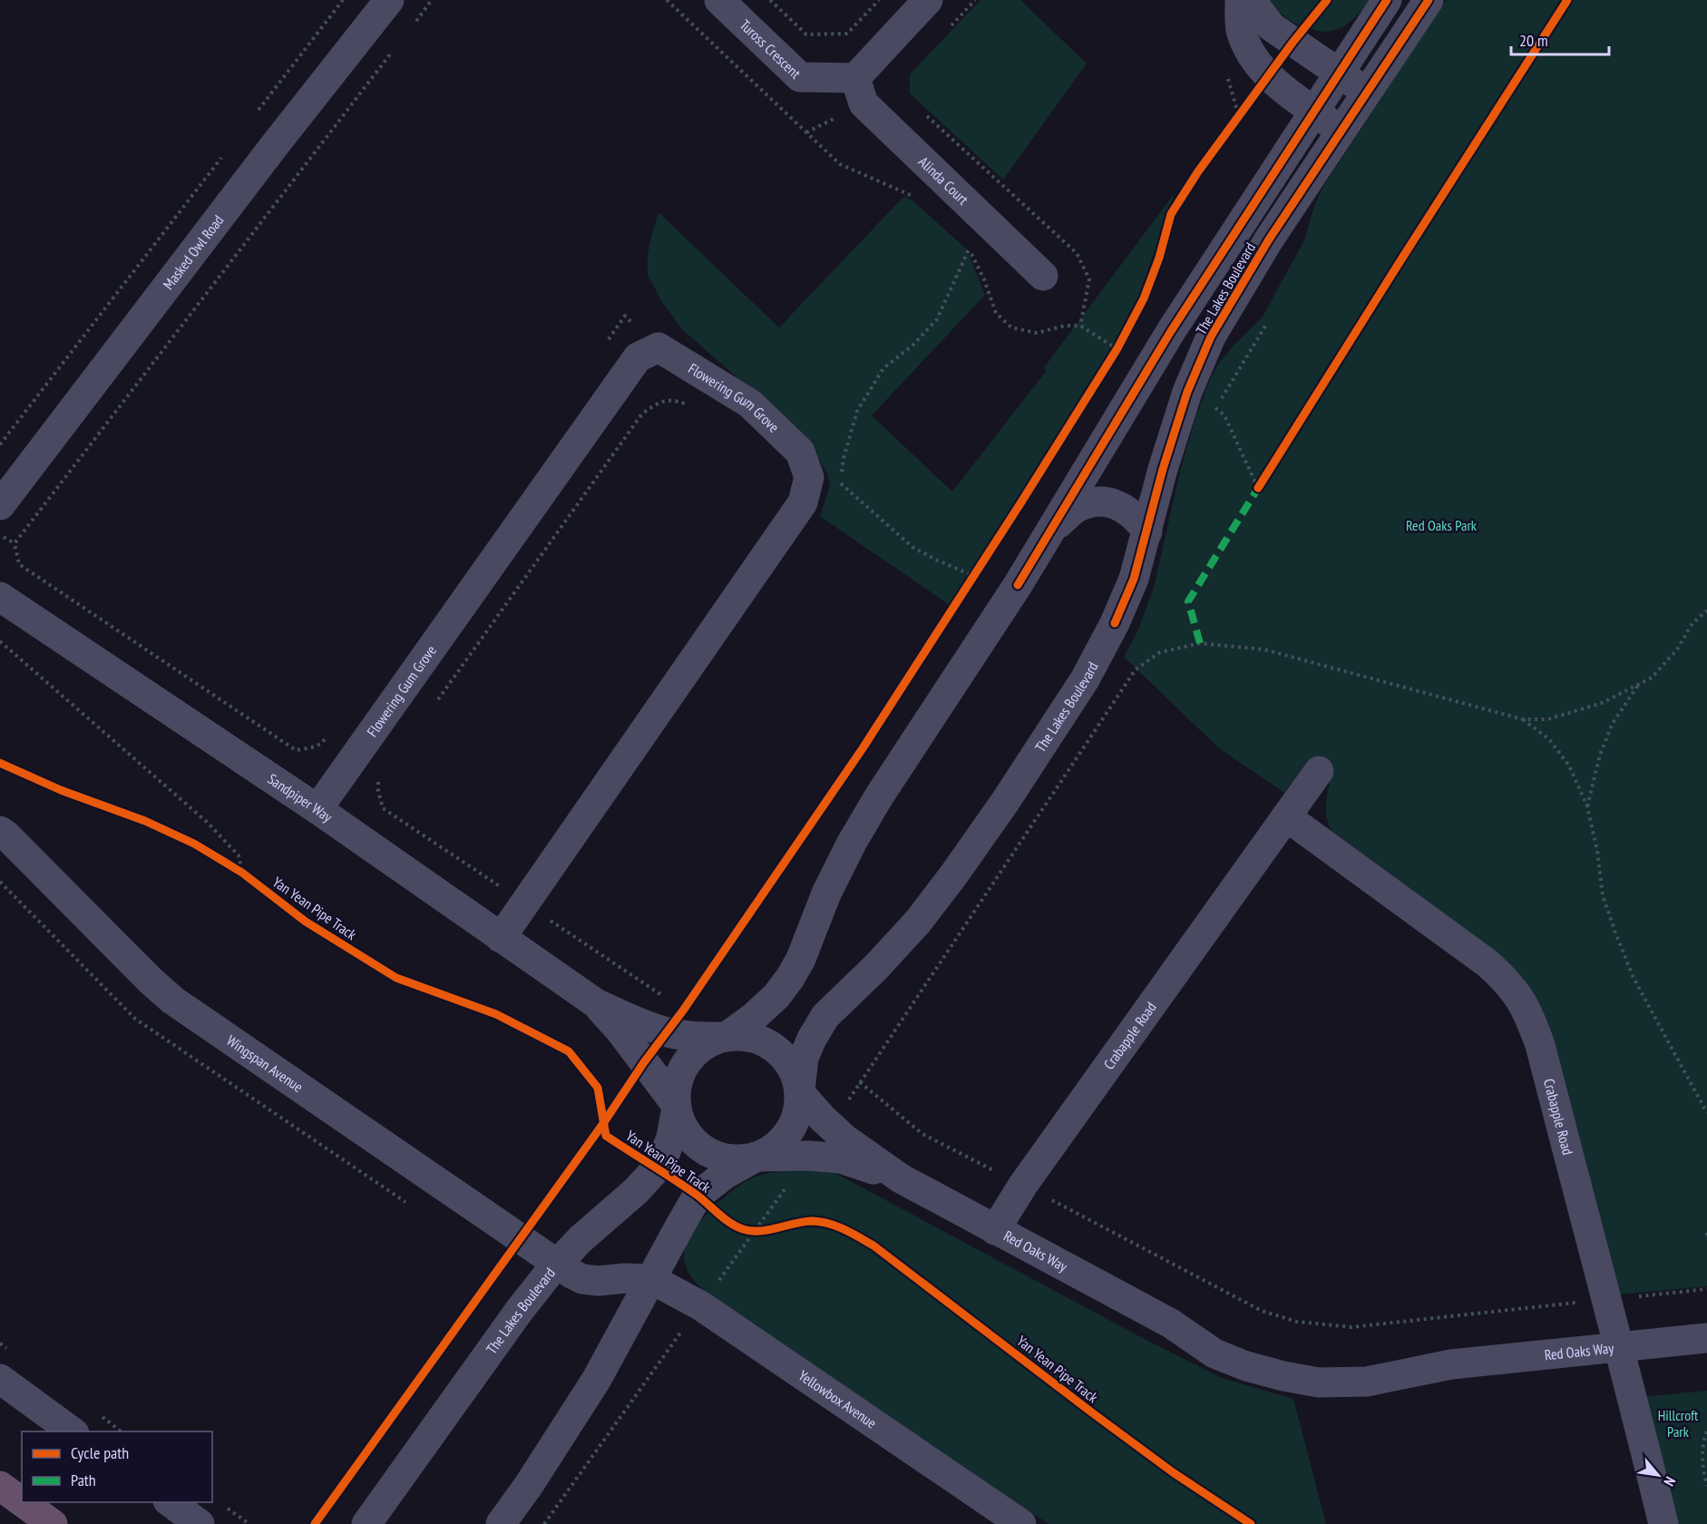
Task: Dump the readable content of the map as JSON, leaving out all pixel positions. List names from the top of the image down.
{
  "streets": {
    "street": [
      "Tuross Crescent",
      "Alinda Court",
      "Masked Owl Road",
      "The Lakes Boulevard",
      "Flowering Gum Grove",
      "Sandpiper Way",
      "Crabapple Road",
      "Wingspan Avenue",
      "Red Oaks Way",
      "Yellowbox Avenue"
    ],
    "cycle path": ["Yan Yean Pipe Track"]
  },
  "crossings": [
    ["Tuross Crescent", "Alinda Court"],
    ["The Lakes Boulevard", "Sandpiper Way"],
    ["The Lakes Boulevard", "Wingspan Avenue"],
    ["The Lakes Boulevard", "Red Oaks Way"],
    ["Flowering Gum Grove", "Sandpiper Way"],
    ["Sandpiper Way", "Red Oaks Way"],
    ["Crabapple Road", "Red Oaks Way"],
    ["Wingspan Avenue", "Yellowbox Avenue"]
  ],
  "parks": ["Red Oaks Park", "Hillcroft Park"],
  "legend": ["Cycle path", "Path"],
  "scale_bar": "20 m",
  "north": "bottom right"
}
